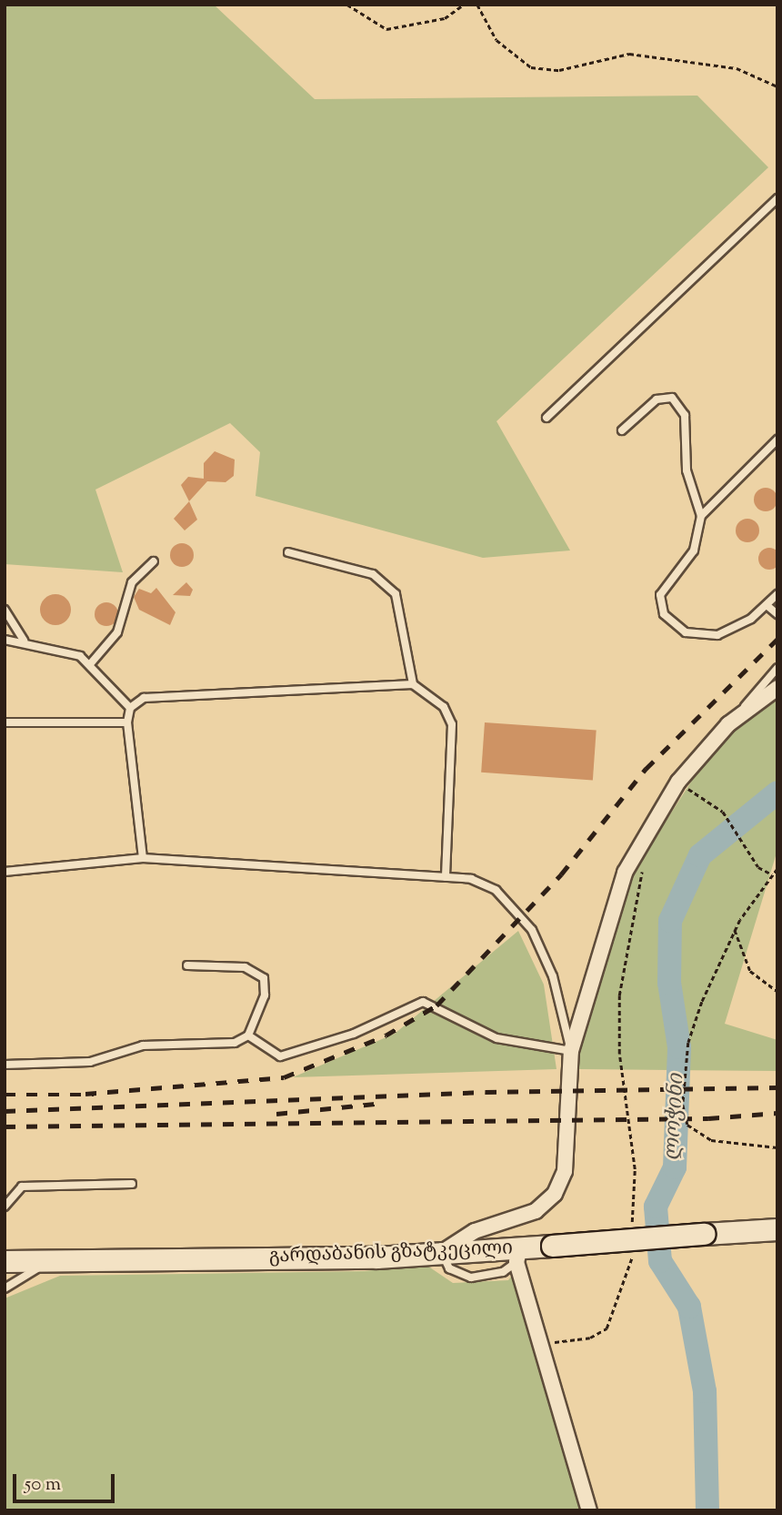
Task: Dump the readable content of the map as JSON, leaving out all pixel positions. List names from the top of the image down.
{
  "streets": {
    "main road": ["გარდაბანის გზატკეცილი"]
  },
  "water": ["ლოჭინი"],
  "scale_bar": "50 m"
}
